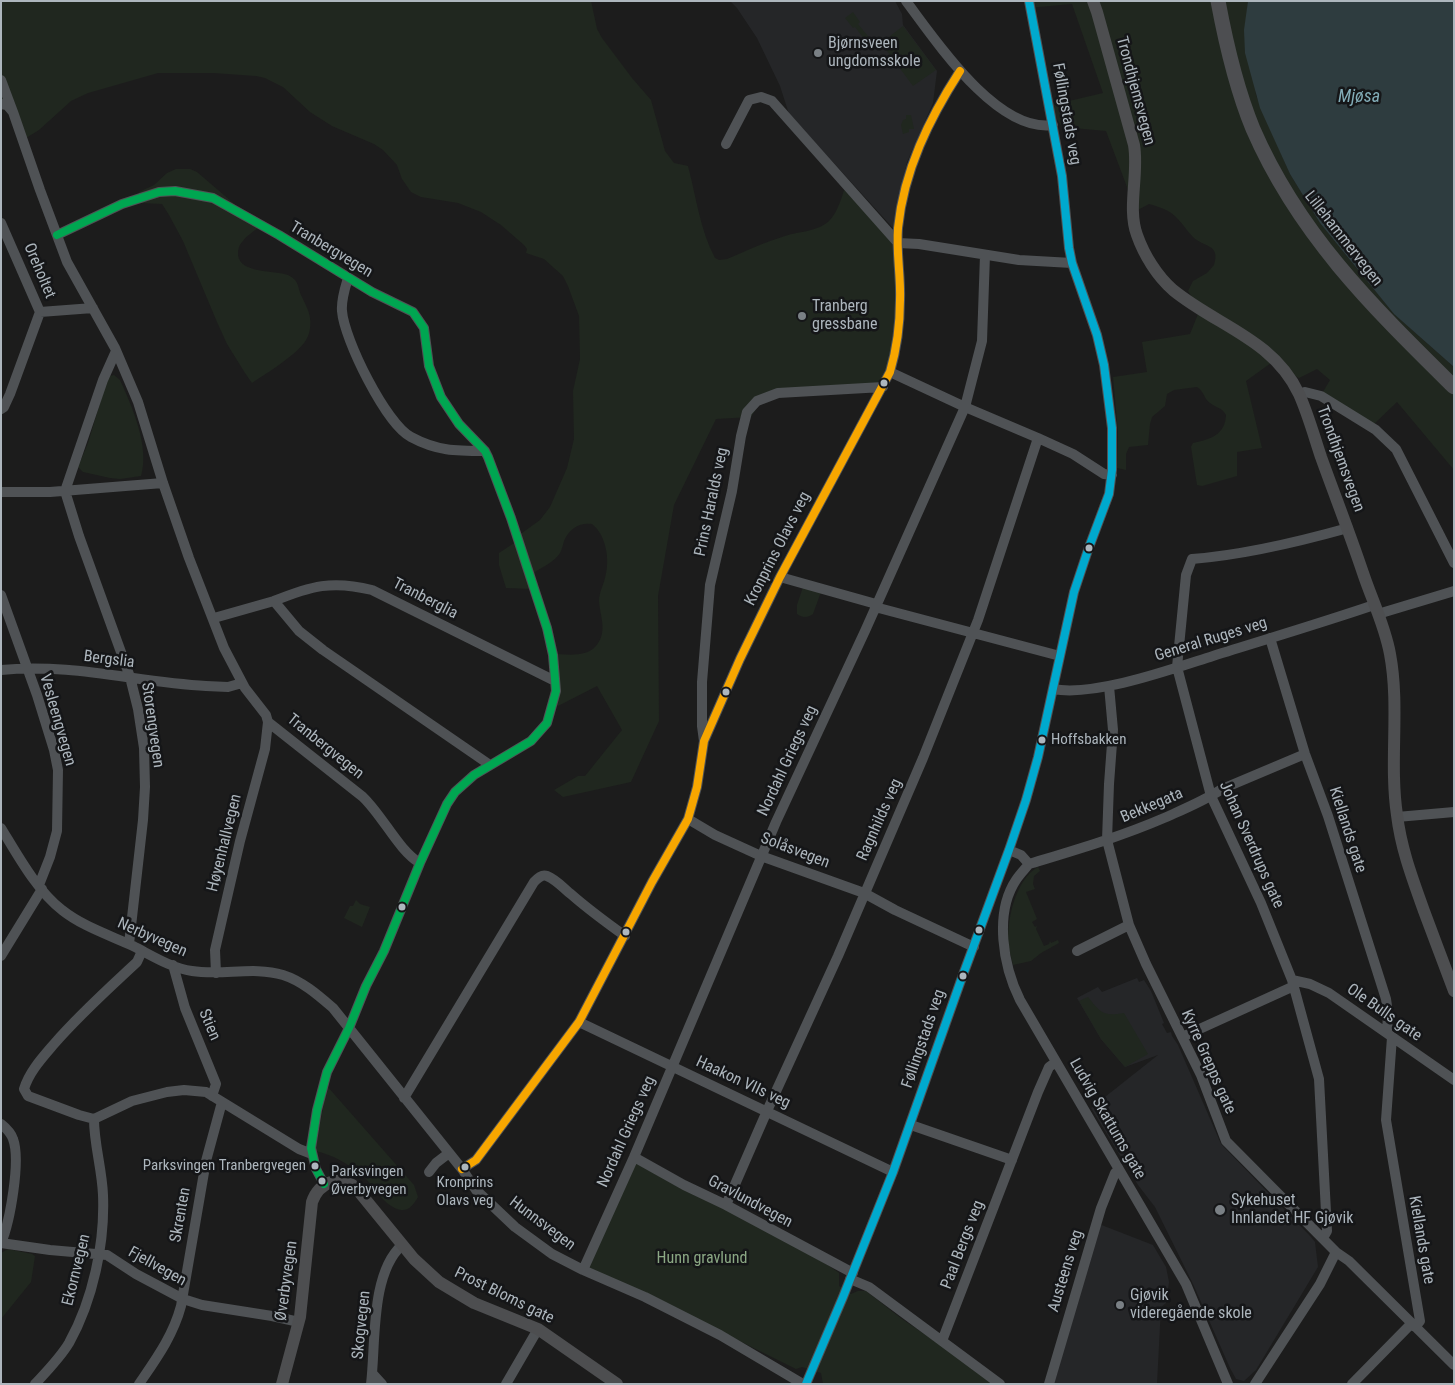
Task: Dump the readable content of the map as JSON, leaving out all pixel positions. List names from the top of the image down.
{
  "streets": {
    "highway": ["Lillehammervegen"],
    "main road": ["Trondhjemsvegen", "Øverbyvegen", "Prost Bloms gate"],
    "street": [
      "Føllingstads veg",
      "Tranbergvegen",
      "Oreholtet",
      "Prins Haralds veg",
      "Kronprins Olavs veg",
      "Tranberglia",
      "General Ruges veg",
      "Bergslia",
      "Vesleengvegen",
      "Storengvegen",
      "Nordahl Griegs veg",
      "Bekkegata",
      "Ragnhilds veg",
      "Kiellands gate",
      "Høyenhallvegen",
      "Johan Sverdrups gate",
      "Solåsvegen",
      "Nerbyvegen",
      "Ole Bulls gate",
      "Stien",
      "Kyrre Grepps gate",
      "Haakon VIIs veg",
      "Ludvig Skattums gate",
      "Gravlundvegen",
      "Skrenten",
      "Hunnsvegen",
      "Paal Bergs veg",
      "Fjellvegen",
      "Ekornvegen",
      "Austeens veg",
      "Skogvegen"
    ]
  },
  "crossings": [
    ["Trondhjemsvegen", "General Ruges veg"],
    ["Trondhjemsvegen", "Johan Sverdrups gate"],
    ["Føllingstads veg", "General Ruges veg"],
    ["Føllingstads veg", "Solåsvegen"],
    ["Føllingstads veg", "Haakon VIIs veg"],
    ["Føllingstads veg", "Gravlundvegen"],
    ["Føllingstads veg", "Hunnsvegen"],
    ["Tranbergvegen", "Oreholtet"],
    ["Tranbergvegen", "Tranberglia"],
    ["Tranbergvegen", "Bergslia"],
    ["Tranbergvegen", "Høyenhallvegen"],
    ["Prins Haralds veg", "Kronprins Olavs veg"],
    ["Kronprins Olavs veg", "Solåsvegen"],
    ["Kronprins Olavs veg", "Haakon VIIs veg"],
    ["Kronprins Olavs veg", "Hunnsvegen"],
    ["General Ruges veg", "Kiellands gate"],
    ["General Ruges veg", "Johan Sverdrups gate"],
    ["General Ruges veg", "Kyrre Grepps gate"],
    ["Bergslia", "Vesleengvegen"],
    ["Bergslia", "Storengvegen"],
    ["Vesleengvegen", "Nerbyvegen"],
    ["Storengvegen", "Nerbyvegen"],
    ["Nordahl Griegs veg", "Solåsvegen"],
    ["Nordahl Griegs veg", "Haakon VIIs veg"],
    ["Nordahl Griegs veg", "Gravlundvegen"],
    ["Nordahl Griegs veg", "Hunnsvegen"],
    ["Bekkegata", "Kiellands gate"],
    ["Bekkegata", "Johan Sverdrups gate"],
    ["Bekkegata", "Kyrre Grepps gate"],
    ["Bekkegata", "Ludvig Skattums gate"],
    ["Ragnhilds veg", "Solåsvegen"],
    ["Ragnhilds veg", "Haakon VIIs veg"],
    ["Ragnhilds veg", "Gravlundvegen"],
    ["Kiellands gate", "Ole Bulls gate"],
    ["Kiellands gate", "Kyrre Grepps gate"],
    ["Høyenhallvegen", "Nerbyvegen"],
    ["Johan Sverdrups gate", "Ole Bulls gate"],
    ["Johan Sverdrups gate", "Kyrre Grepps gate"],
    ["Nerbyvegen", "Stien"],
    ["Nerbyvegen", "Hunnsvegen"],
    ["Ludvig Skattums gate", "Paal Bergs veg"],
    ["Ludvig Skattums gate", "Austeens veg"],
    ["Gravlundvegen", "Paal Bergs veg"],
    ["Skrenten", "Fjellvegen"],
    ["Fjellvegen", "Ekornvegen"],
    ["Fjellvegen", "Øverbyvegen"],
    ["Øverbyvegen", "Prost Bloms gate"],
    ["Prost Bloms gate", "Skogvegen"]
  ],
  "water": ["Mjøsa"],
  "parks": ["Hunn gravlund"],
  "places": [
    "Bjørnsveen ungdomsskole",
    "Tranberg gressbane",
    "Hoffsbakken",
    "Parksvingen Tranbergvegen",
    "Kronprins Olavs veg",
    "Parksvingen Øverbyvegen",
    "Sykehuset Innlandet HF Gjøvik",
    "Gjøvik videregående skole"
  ]
}
